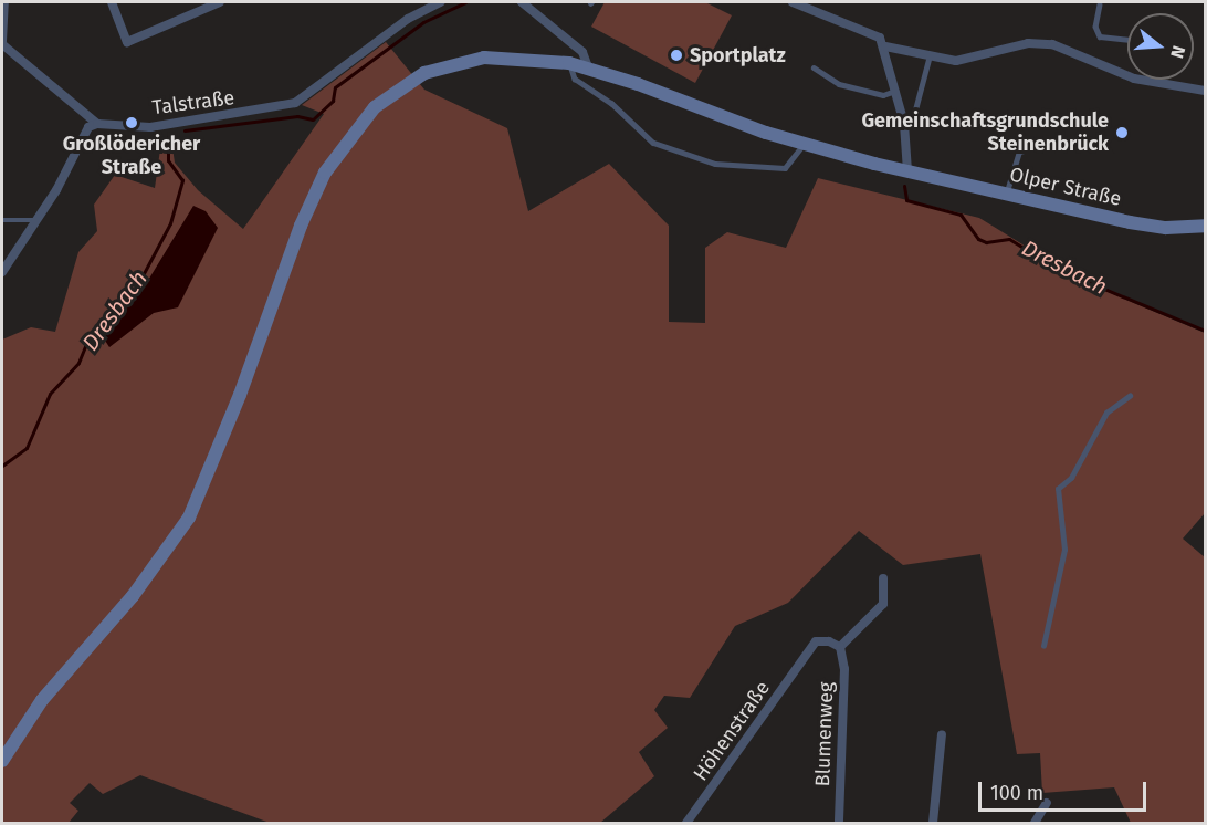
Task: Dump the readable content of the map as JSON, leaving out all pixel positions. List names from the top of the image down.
{
  "streets": {
    "main road": ["Olper Straße"],
    "street": ["Talstraße", "Höhenstraße", "Blumenweg"]
  },
  "crossings": [
    ["Höhenstraße", "Blumenweg"]
  ],
  "water": ["Dresbach"],
  "places": ["Sportplatz", "Großlödericher Straße", "Gemeinschaftsgrundschule Steinenbrück"],
  "scale_bar": "100 m",
  "north": "right"
}
